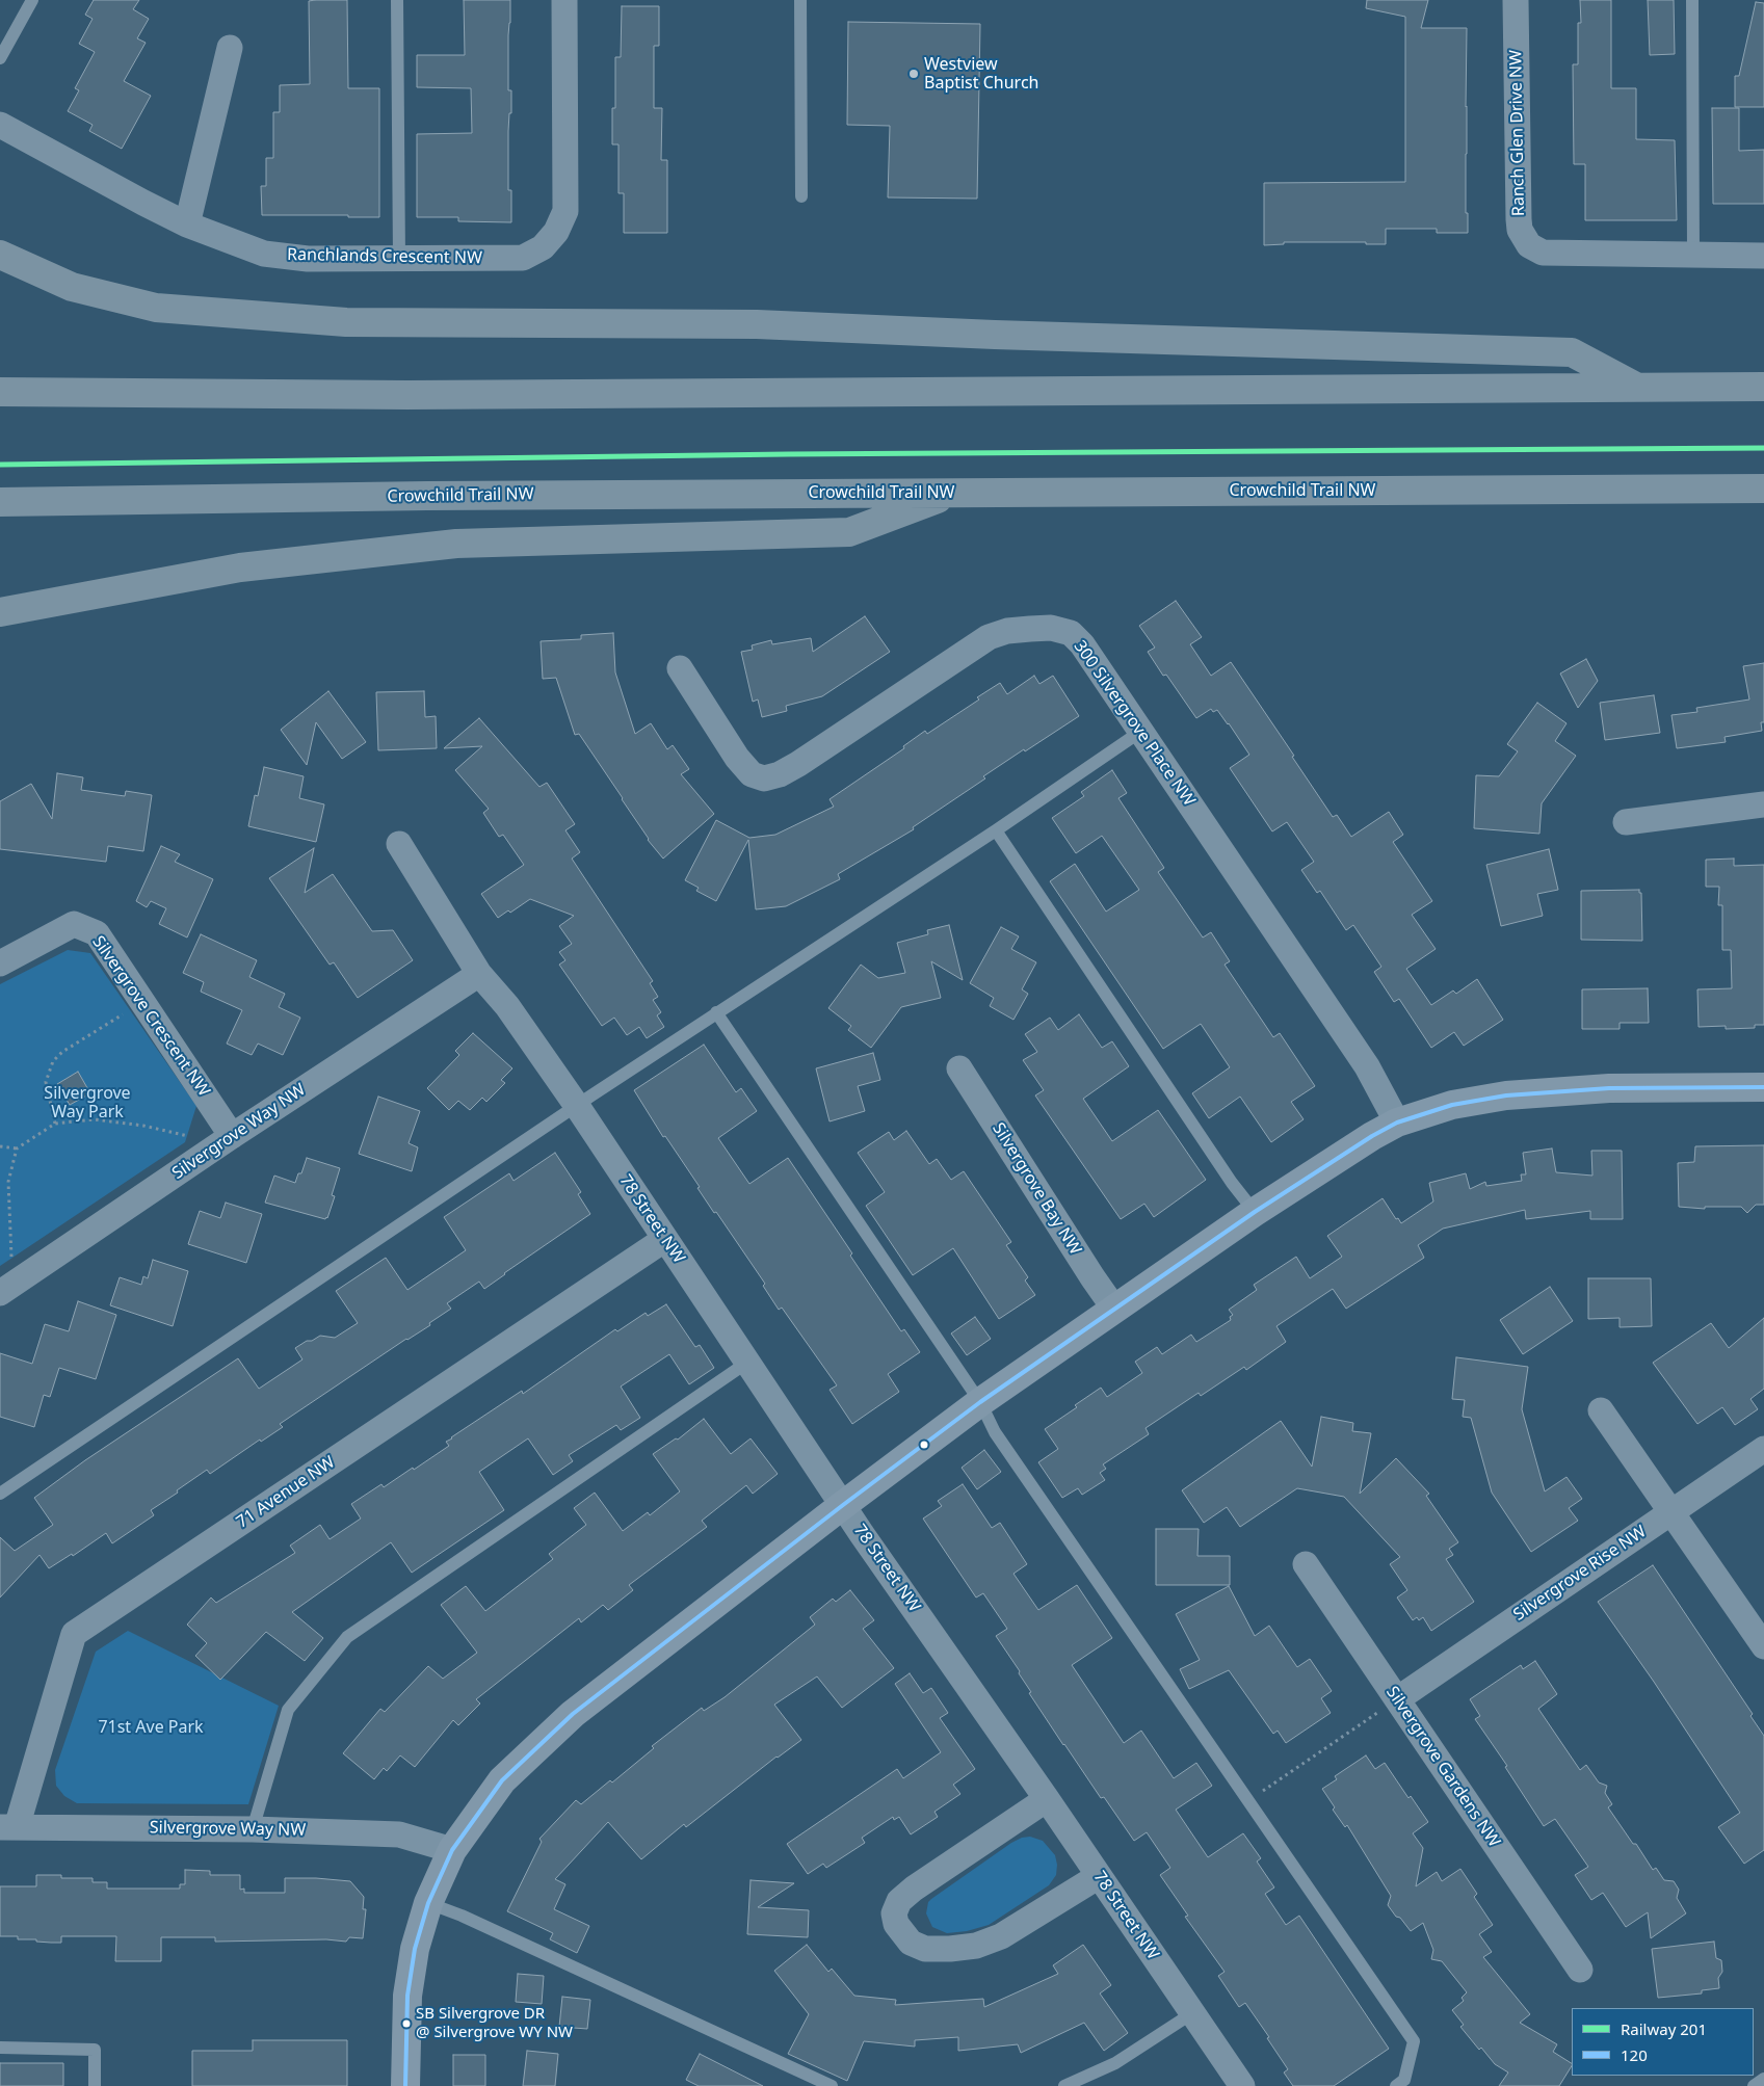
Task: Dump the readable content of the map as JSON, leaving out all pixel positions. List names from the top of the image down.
{
  "streets": {
    "highway": ["Crowchild Trail NW"],
    "street": [
      "Ranch Glen Drive NW",
      "Ranchlands Crescent NW",
      "300 Silvergrove Place NW",
      "Silvergrove Crescent NW",
      "Silvergrove Way NW",
      "Silvergrove Bay NW",
      "78 Street NW",
      "71 Avenue NW",
      "Silvergrove Rise NW",
      "Silvergrove Gardens NW"
    ]
  },
  "crossings": [
    ["Silvergrove Crescent NW", "Silvergrove Way NW"],
    ["Silvergrove Way NW", "78 Street NW"],
    ["Silvergrove Way NW", "71 Avenue NW"],
    ["78 Street NW", "71 Avenue NW"],
    ["Silvergrove Rise NW", "Silvergrove Gardens NW"]
  ],
  "parks": ["Silvergrove Way Park", "71st Ave Park"],
  "places": ["Westview Baptist Church", "SB Silvergrove DR @ Silvergrove WY NW"],
  "lines": ["rail line 201", "transit line 120"],
  "legend": ["Railway 201", "120"]
}
